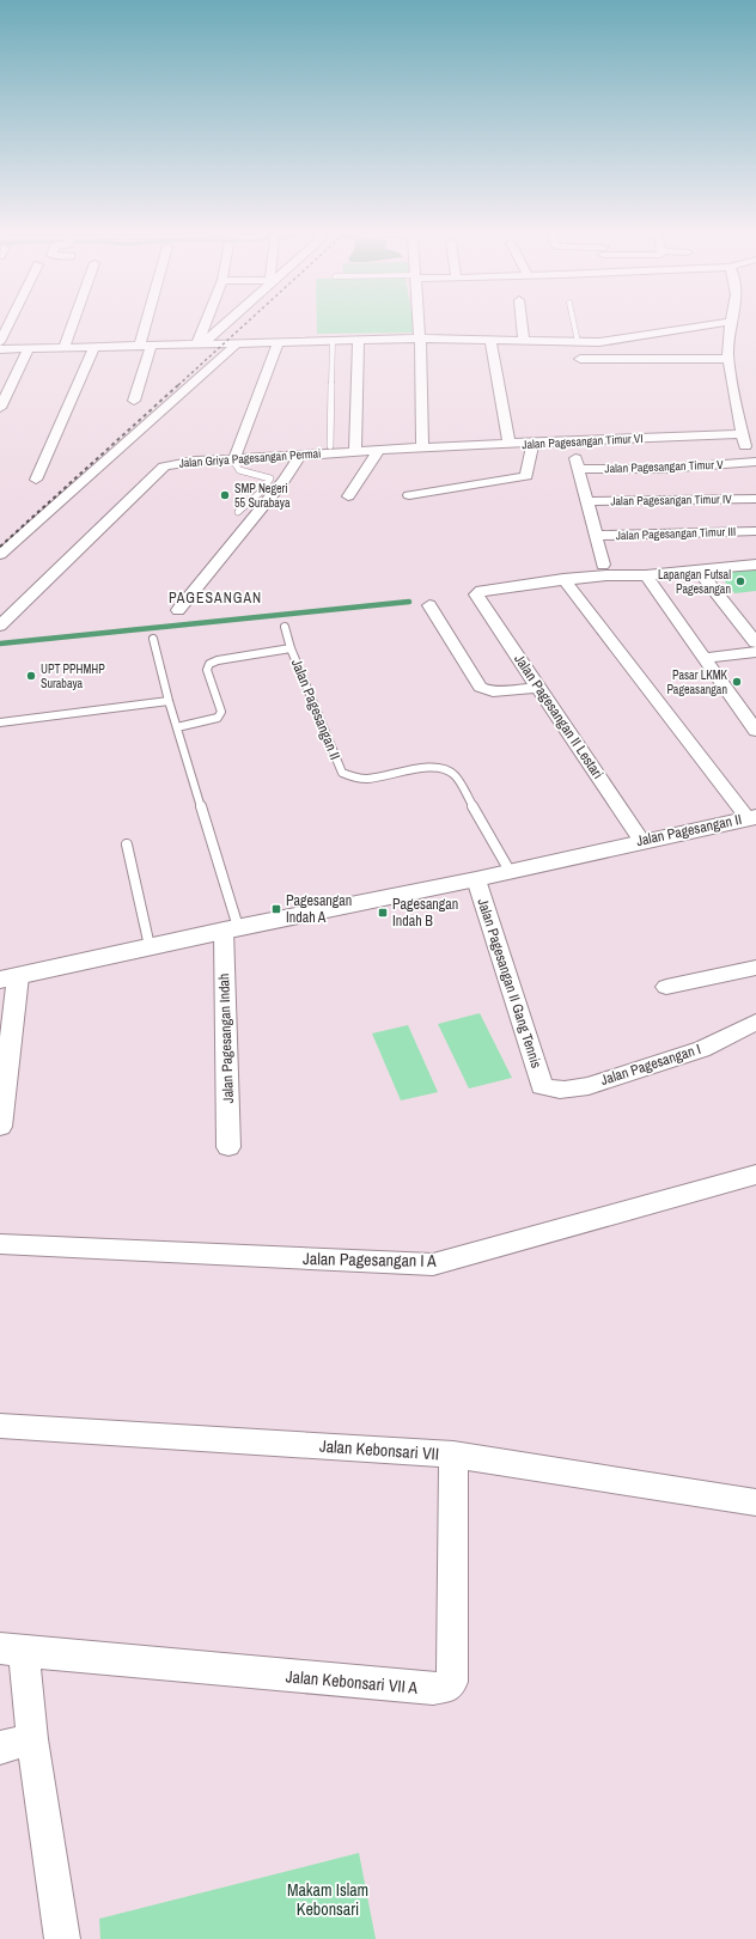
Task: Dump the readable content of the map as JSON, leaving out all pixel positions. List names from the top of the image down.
{
  "streets": {
    "street": [
      "Jalan Pagesangan Timur VI",
      "Jalan Griya Pagesangan Permai",
      "Jalan Pagesangan Timur V",
      "Jalan Pagesangan Timur IV",
      "Jalan Pagesangan Timur III",
      "Jalan Pagesangan II",
      "Jalan Pagesangan II Lestari",
      "Jalan Pagesangan II Gang Tennis",
      "Jalan Pagesangan Indah",
      "Jalan Pagesangan I",
      "Jalan Pagesangan I A",
      "Jalan Kebonsari VII",
      "Jalan Kebonsari VII A"
    ]
  },
  "crossings": [
    ["Jalan Pagesangan Timur VI", "Jalan Griya Pagesangan Permai"],
    ["Jalan Pagesangan II", "Jalan Pagesangan II Lestari"],
    ["Jalan Pagesangan II", "Jalan Pagesangan II Gang Tennis"],
    ["Jalan Pagesangan II", "Jalan Pagesangan Indah"],
    ["Jalan Pagesangan II Gang Tennis", "Jalan Pagesangan I"],
    ["Jalan Kebonsari VII", "Jalan Kebonsari VII A"]
  ],
  "districts": ["PAGESANGAN"],
  "parks": ["Makam Islam Kebonsari"],
  "places": {
    "other": [
      "SMP Negeri 55 Surabaya",
      "Lapangan Futsal Pagesangan",
      "UPT PPHMHP Surabaya",
      "Pasar LKMK Pageasangan"
    ],
    "transit": ["Pagesangan Indah A", "Pagesangan Indah B"]
  }
}
